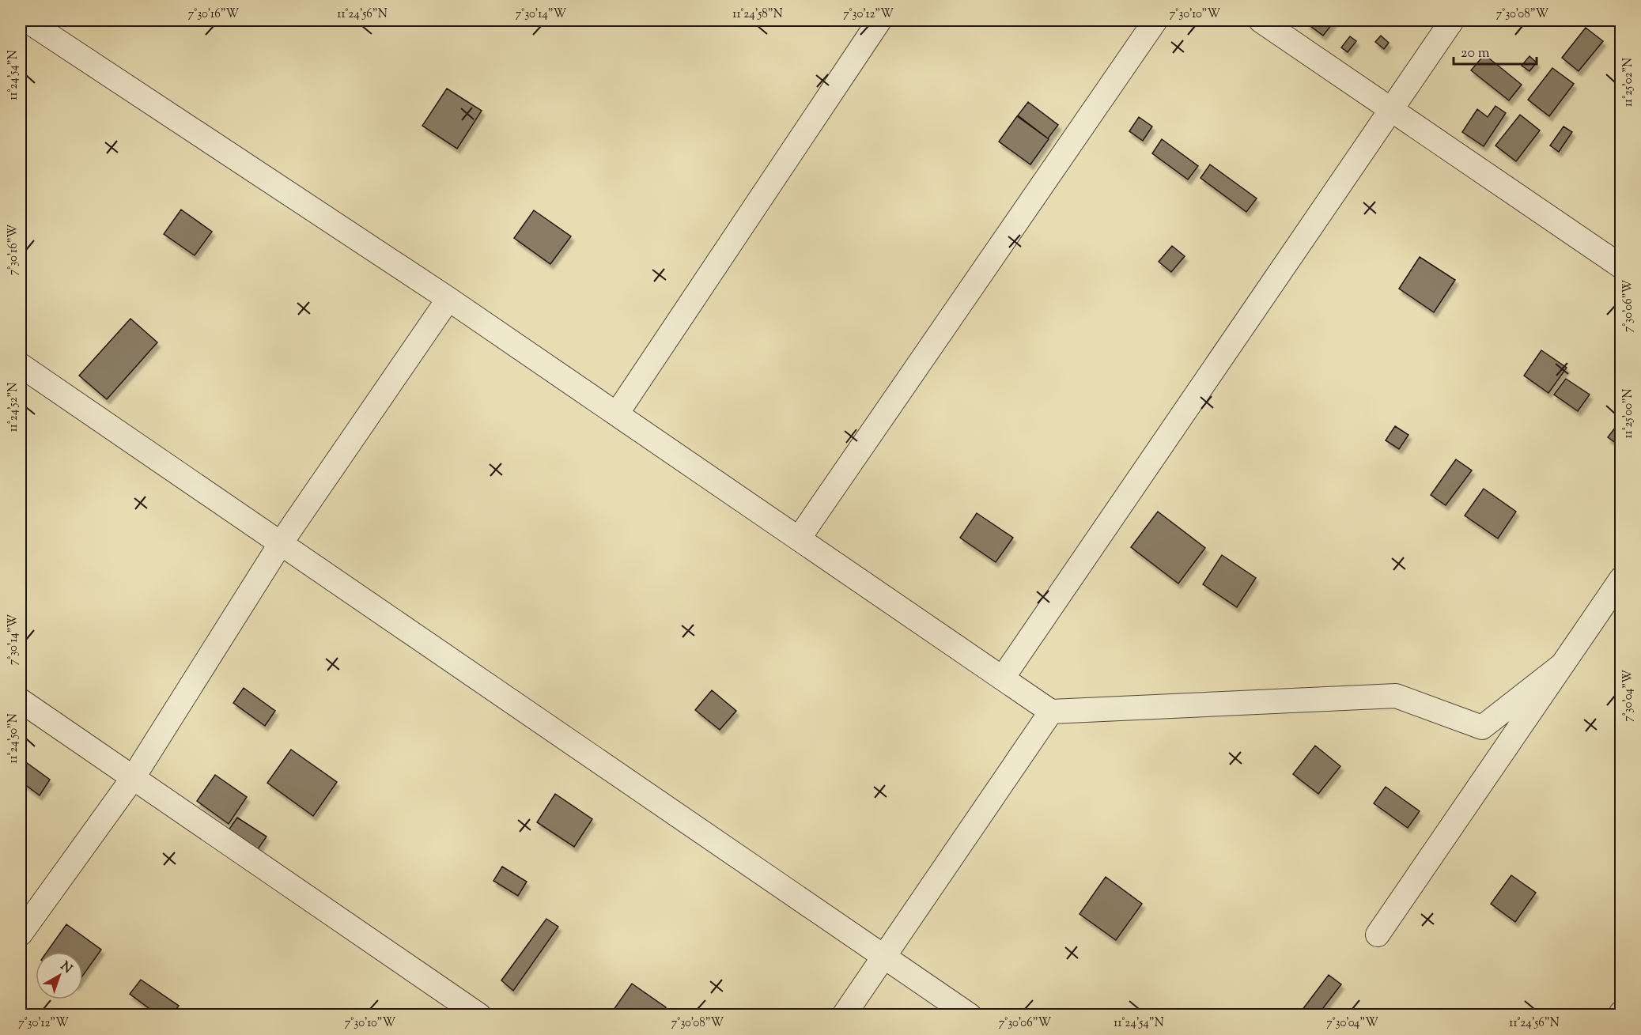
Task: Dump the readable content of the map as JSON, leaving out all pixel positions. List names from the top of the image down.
{
  "scale_bar": "20 m",
  "north": "top right",
  "coordinates": [
    "7°30'16\"W",
    "11°24'56\"N",
    "7°30'14\"W",
    "11°24'58\"N",
    "7°30'12\"W",
    "7°30'10\"W",
    "7°30'08\"W",
    "11°24'54\"N",
    "11°25'02\"N",
    "7°30'06\"W",
    "11°24'52\"N",
    "11°25'00\"N",
    "7°30'04\"W",
    "11°24'50\"N"
  ]
}
